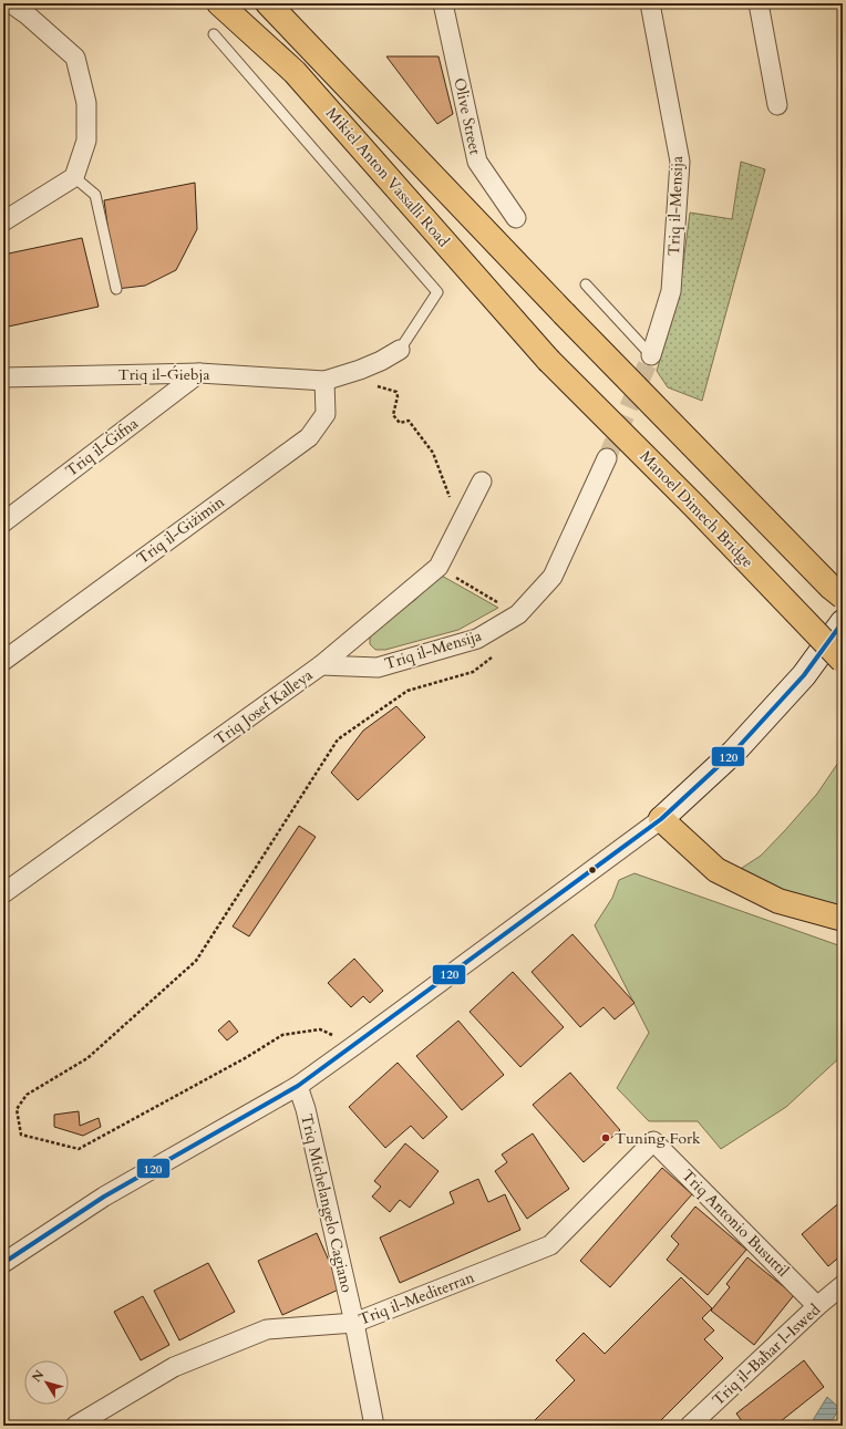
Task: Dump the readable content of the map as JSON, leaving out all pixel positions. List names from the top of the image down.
{
  "streets": {
    "highway": ["Mikiel Anton Vassalli Road", "Manoel Dimech Bridge"],
    "street": [
      "Olive Street",
      "Triq il-Mensija",
      "Triq il-Ǵiebja",
      "Triq il-Ġifna",
      "Triq il-Giżimin",
      "Triq Josef Kalleya",
      "Triq Michelangelo Cagiano",
      "Triq Antonio Busuttil",
      "Triq il-Mediterran",
      "Triq il-Baħar l-Iswed"
    ]
  },
  "crossings": [
    ["Mikiel Anton Vassalli Road", "Manoel Dimech Bridge"],
    ["Triq il-Mensija", "Triq Josef Kalleya"],
    ["Triq il-Ǵiebja", "Triq il-Ġifna"],
    ["Triq il-Ǵiebja", "Triq il-Giżimin"],
    ["Triq Michelangelo Cagiano", "Triq il-Mediterran"],
    ["Triq Antonio Busuttil", "Triq il-Mediterran"],
    ["Triq Antonio Busuttil", "Triq il-Baħar l-Iswed"]
  ],
  "places": ["Tuning Fork"],
  "lines": ["transit line 120"],
  "north": "top left"
}
